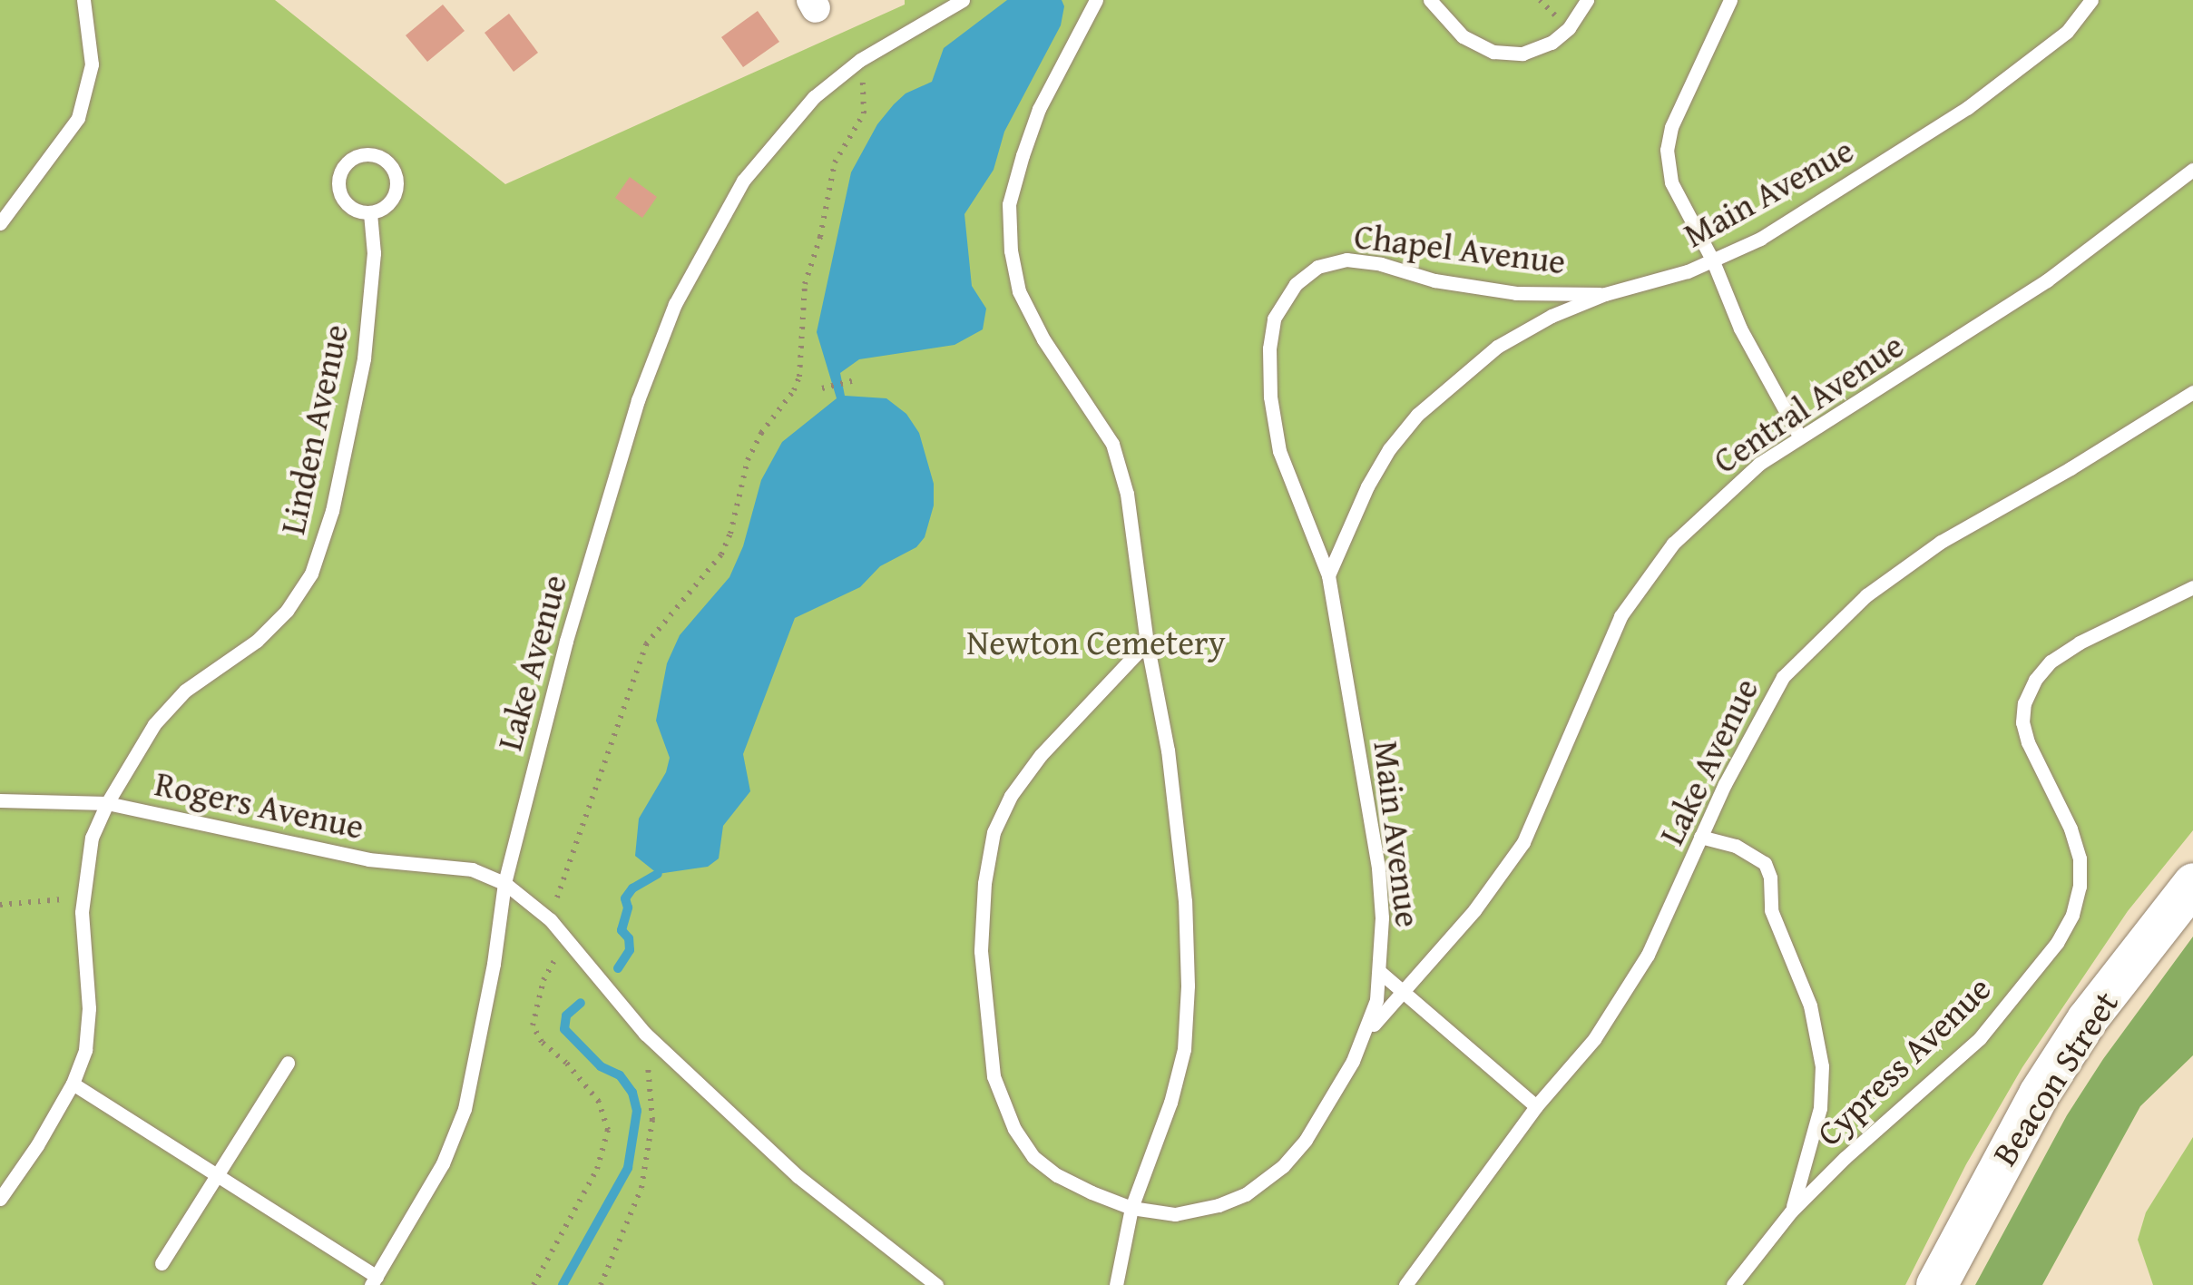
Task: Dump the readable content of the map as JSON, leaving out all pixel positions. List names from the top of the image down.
{
  "streets": {
    "main road": ["Beacon Street"],
    "lane": [
      "Main Avenue",
      "Chapel Avenue",
      "Central Avenue",
      "Linden Avenue",
      "Lake Avenue",
      "Rogers Avenue",
      "Cypress Avenue"
    ]
  },
  "crossings": [
    ["Main Avenue", "Chapel Avenue"],
    ["Main Avenue", "Central Avenue"],
    ["Linden Avenue", "Rogers Avenue"],
    ["Lake Avenue", "Rogers Avenue"]
  ],
  "parks": ["Newton Cemetery"]
}
